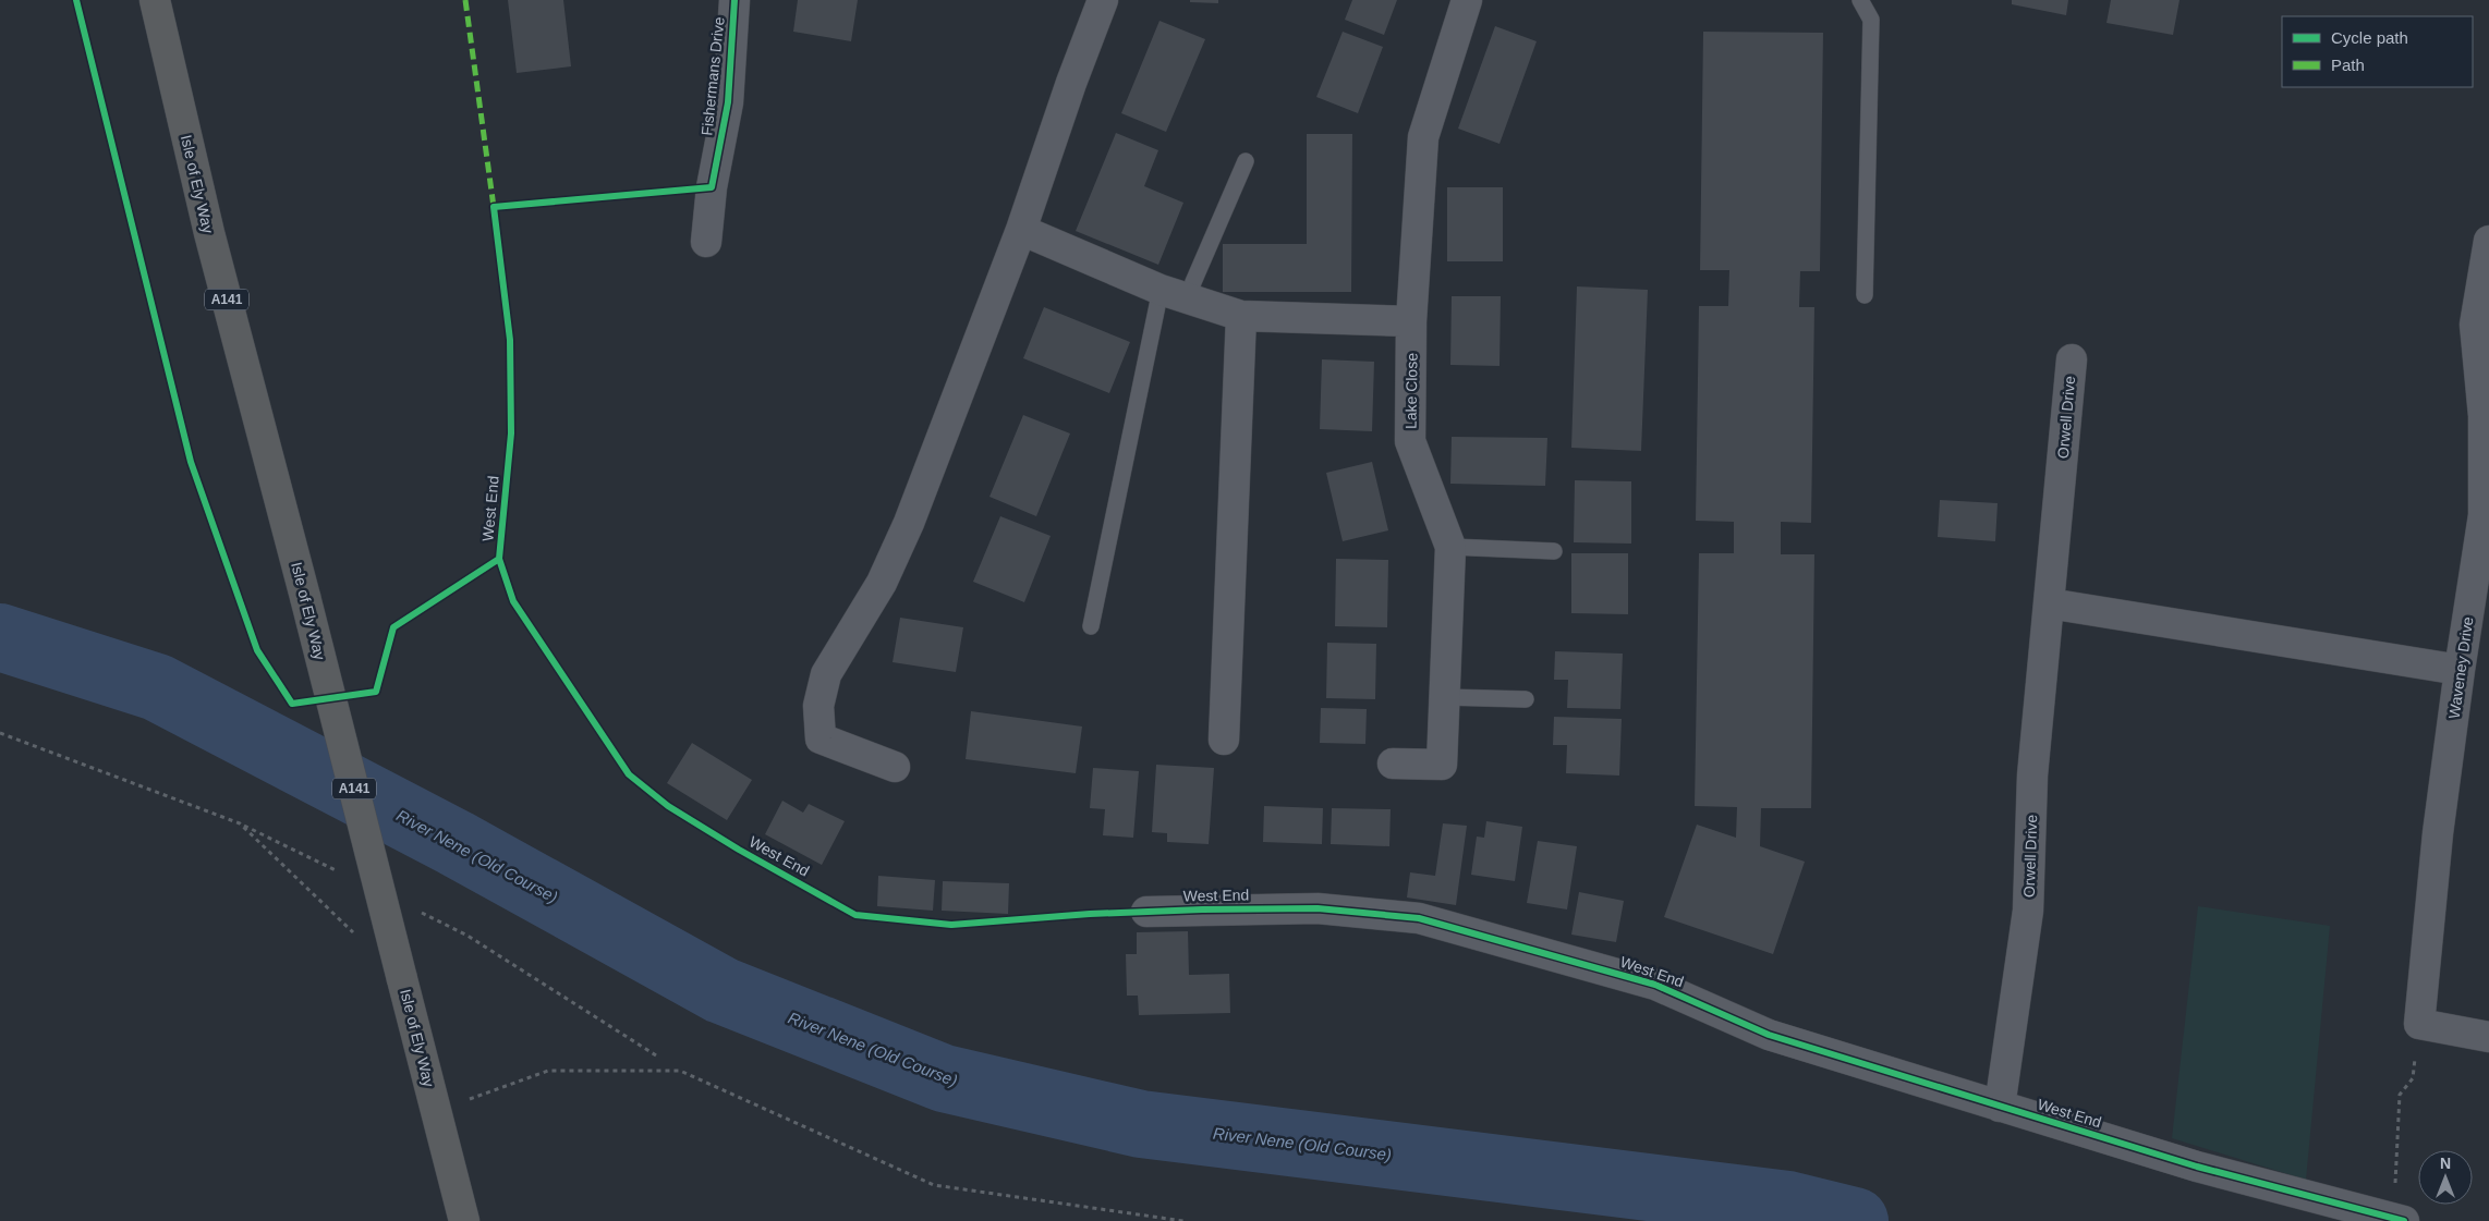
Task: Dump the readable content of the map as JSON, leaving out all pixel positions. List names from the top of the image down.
{
  "streets": {
    "highway": ["Isle of Ely Way", "A141"],
    "street": [
      "Fishermans Drive",
      "Lake Close",
      "Orwell Drive",
      "West End",
      "Waveney Drive"
    ]
  },
  "crossings": [
    ["Orwell Drive", "West End"]
  ],
  "water": ["River Nene (Old Course)"],
  "legend": ["Cycle path", "Path"],
  "north": "top"
}
